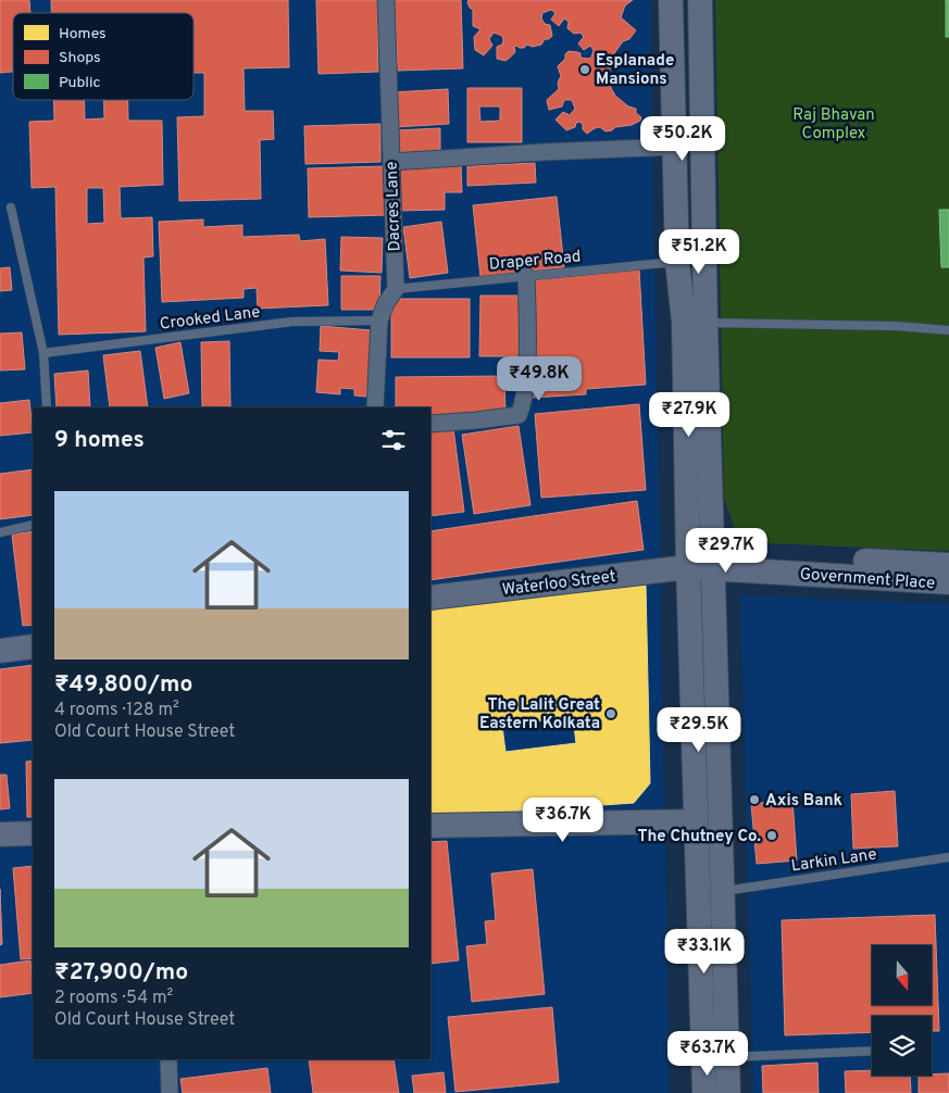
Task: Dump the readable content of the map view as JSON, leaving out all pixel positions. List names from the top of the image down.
{
  "streets": {
    "main road": ["Government Place", "Waterloo Street"],
    "street": ["Dacres Lane"],
    "lane": ["Draper Road", "Crooked Lane", "Larkin Lane"]
  },
  "crossings": [
    ["Dacres Lane", "Draper Road"],
    ["Government Place", "Waterloo Street"]
  ],
  "parks": ["Raj Bhavan Complex"],
  "places": [
    "Esplanade Mansions",
    "The Lalit Great Eastern Kolkata",
    "Axis Bank",
    "The Chutney Co."
  ],
  "legend": ["Homes", "Shops", "Public"],
  "north": "bottom",
  "page": {
    "price": [
      "₹50.2K",
      "₹51.2K",
      "₹49.8K",
      "₹27.9K",
      "₹29.7K",
      "₹29.5K",
      "₹36.7K",
      "₹33.1K",
      "₹63.7K"
    ],
    "heading": "9 homes",
    "list": [
      {
        "name": "₹49,800/mo",
        "note": "4 rooms · 128 m² · Old Court House Street"
      },
      {
        "name": "₹27,900/mo",
        "note": "2 rooms · 54 m² · Old Court House Street"
      }
    ]
  }
}
